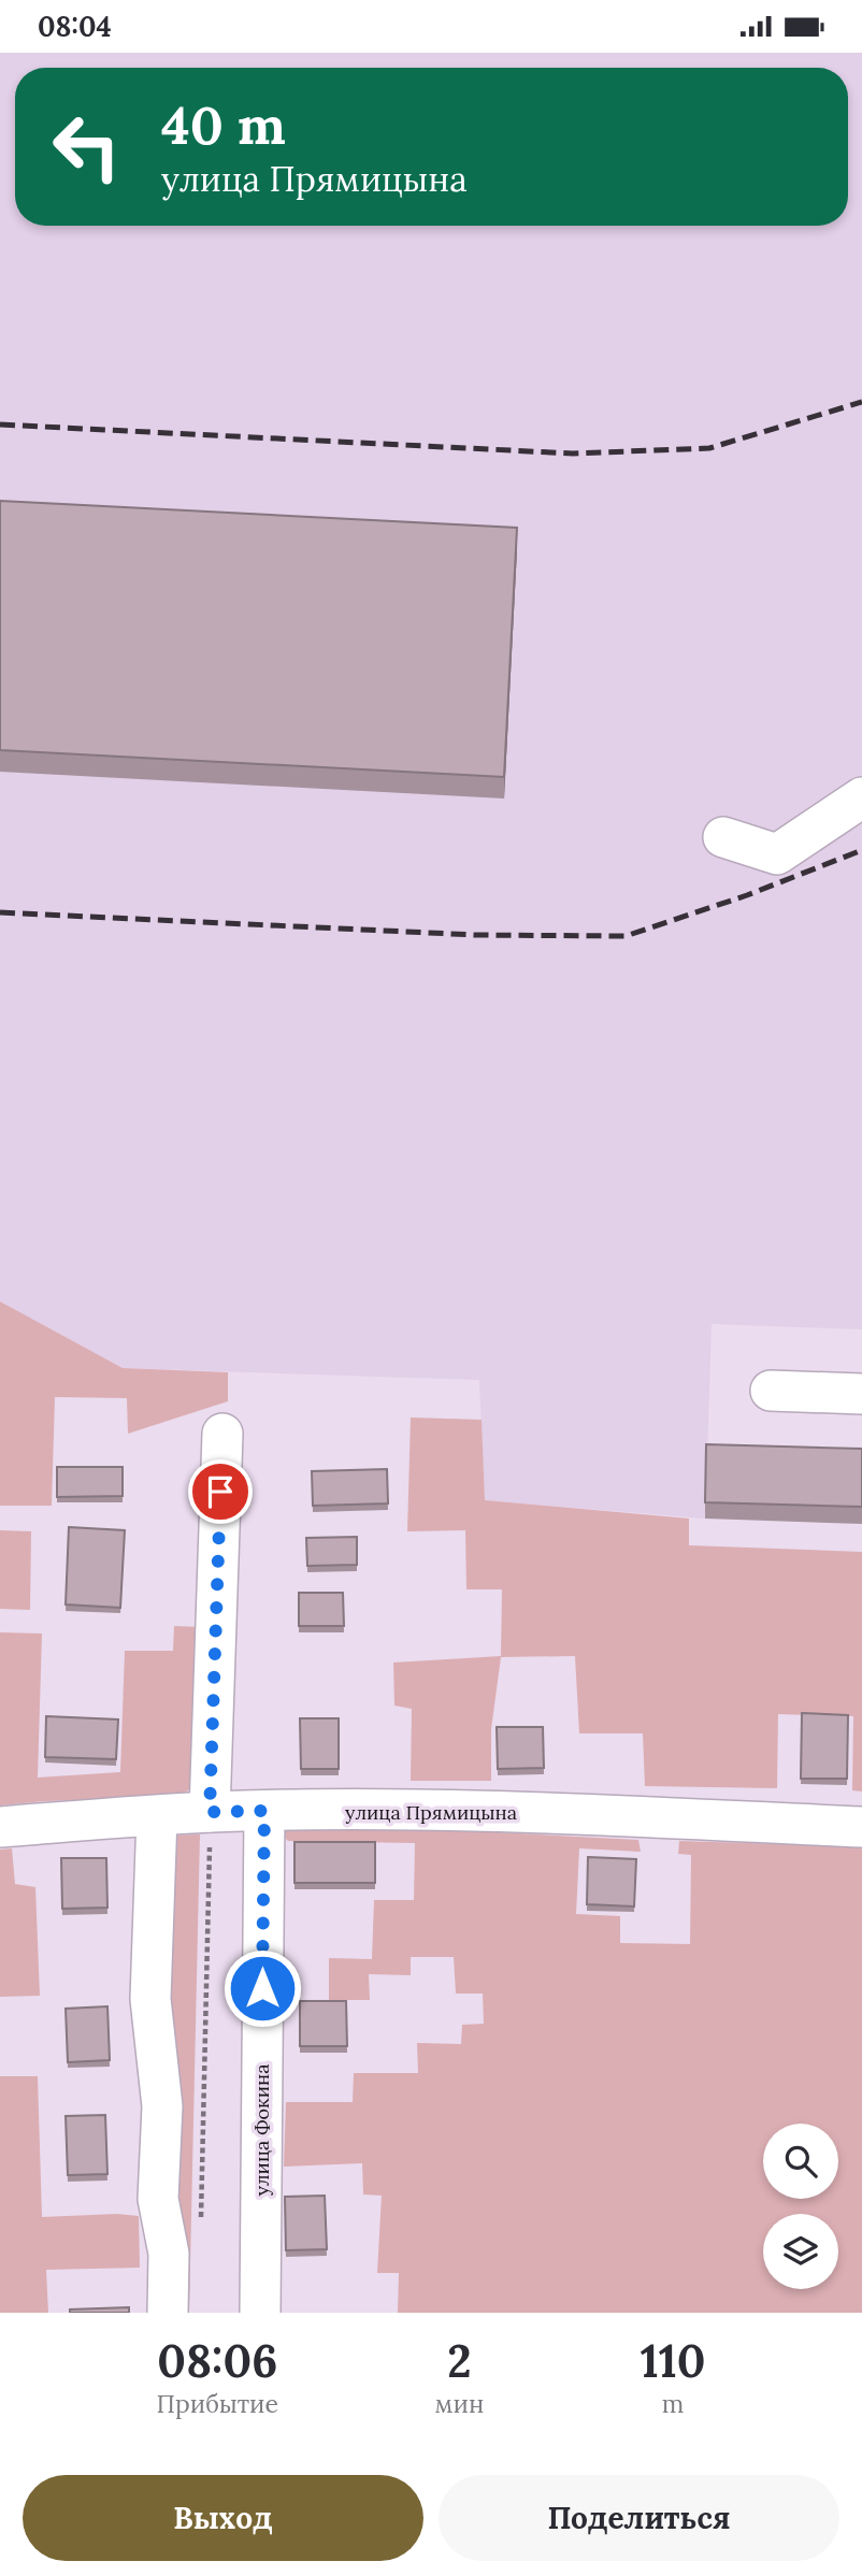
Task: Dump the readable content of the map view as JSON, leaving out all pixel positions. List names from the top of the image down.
{
  "streets": {
    "street": ["улица Прямицына", "улица Фокина"]
  },
  "crossings": [
    ["улица Прямицына", "улица Фокина"]
  ],
  "page": {
    "status": "08:04",
    "turn": ["40 m", "улица Прямицына"],
    "eta": [
      "08:06",
      "Прибытие",
      "2",
      "мин",
      "110",
      "m"
    ],
    "buttons": ["Выход", "Поделиться"]
  }
}
